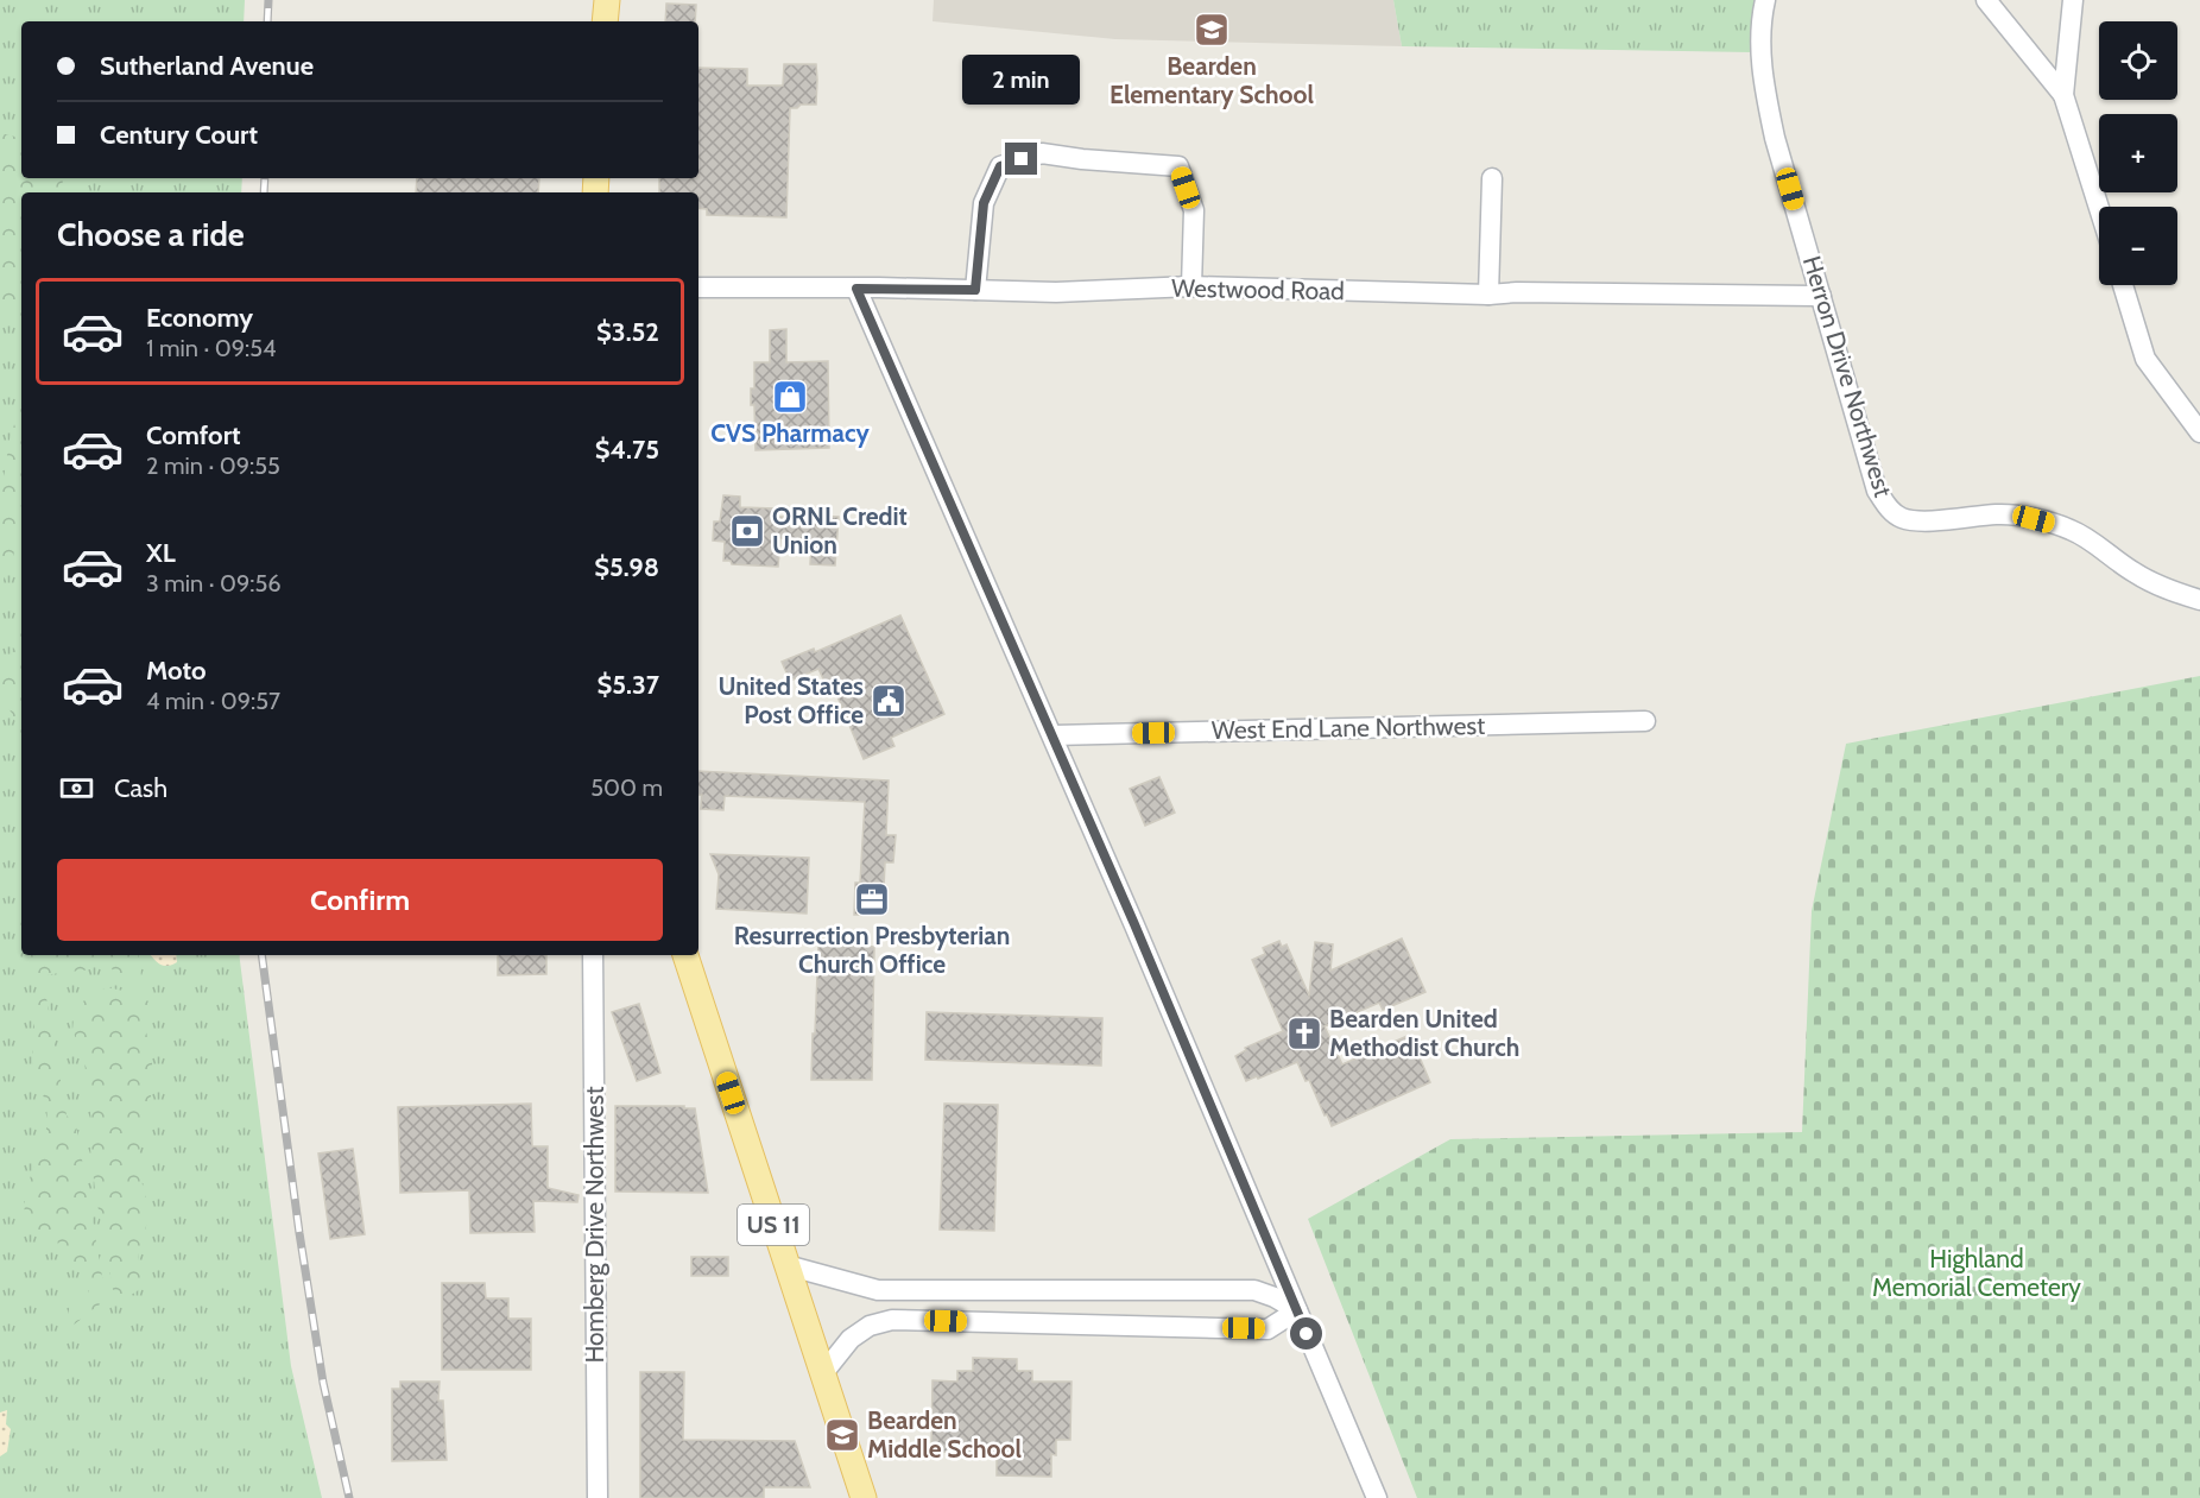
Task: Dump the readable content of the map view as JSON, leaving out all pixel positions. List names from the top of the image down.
{
  "streets": {
    "main road": ["US 11"],
    "street": [
      "Westwood Road",
      "Herron Drive Northwest",
      "West End Lane Northwest",
      "Homberg Drive Northwest"
    ]
  },
  "crossings": [
    ["Westwood Road", "Herron Drive Northwest"]
  ],
  "parks": ["Highland Memorial Cemetery"],
  "places": {
    "school or university": ["Bearden Elementary School", "Bearden Middle School"],
    "shop": ["CVS Pharmacy"],
    "bank": ["ORNL Credit Union"],
    "public building": ["United States Post Office"],
    "office": ["Resurrection Presbyterian Church Office"],
    "church": ["Bearden United Methodist Church"]
  },
  "page": {
    "map_buttons": ["+", "−"],
    "banner": ["Sutherland Avenue", "Century Court"],
    "bubble": "2 min",
    "heading": "Choose a ride",
    "list": [
      {
        "name": "Economy",
        "note": "1 min · 09:54",
        "value": "$3.52"
      },
      {
        "name": "Comfort",
        "note": "2 min · 09:55",
        "value": "$4.75"
      },
      {
        "name": "XL",
        "note": "3 min · 09:56",
        "value": "$5.98"
      },
      {
        "name": "Moto",
        "note": "4 min · 09:57",
        "value": "$5.37"
      }
    ],
    "pay": ["Cash", "500 m"],
    "buttons": "Confirm"
  }
}
